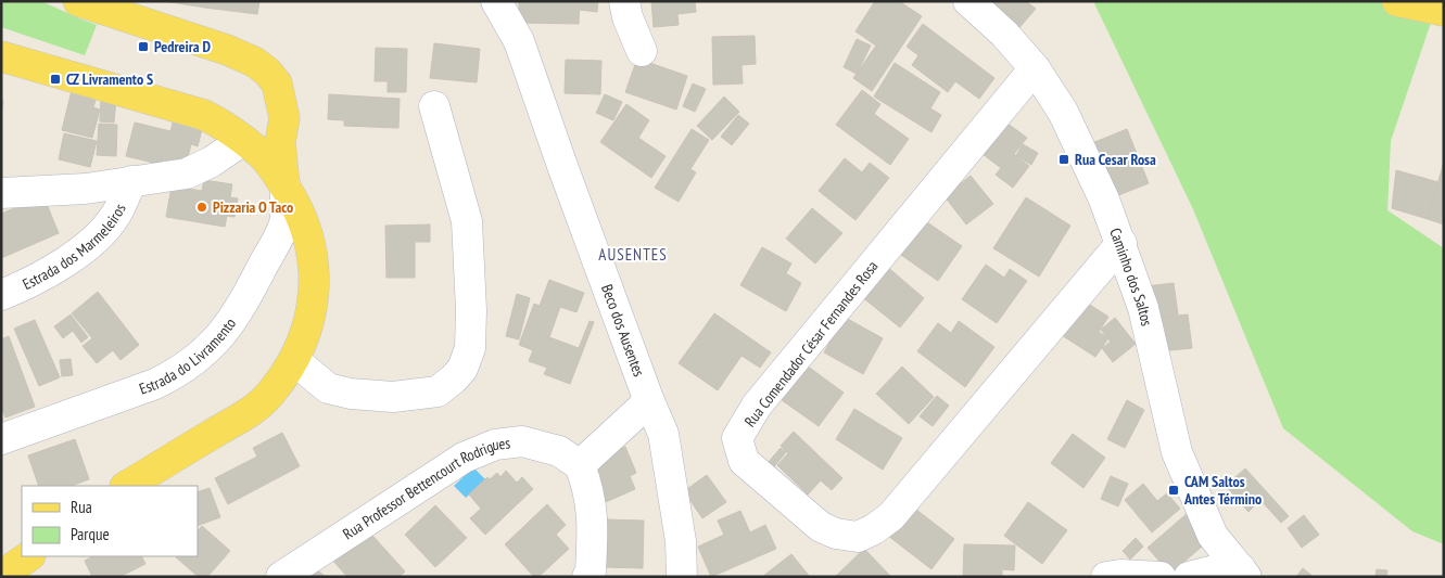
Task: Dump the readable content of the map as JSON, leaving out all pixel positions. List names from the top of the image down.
{
  "streets": {
    "street": [
      "Estrada dos Marmeleiros",
      "Caminho dos Saltos",
      "Beco dos Ausentes",
      "Rua Comendador César Fernandes Rosa",
      "Estrada do Livramento",
      "Rua Professor Bettencourt Rodrigues"
    ]
  },
  "crossings": [
    ["Caminho dos Saltos", "Rua Comendador César Fernandes Rosa"]
  ],
  "districts": ["AUSENTES"],
  "places": {
    "transit": [
      "Pedreira D",
      "CZ Livramento S",
      "Rua Cesar Rosa",
      "CAM Saltos Antes Término"
    ],
    "other": ["Pizzaria O Taco"]
  },
  "legend": ["Rua", "Parque"]
}
